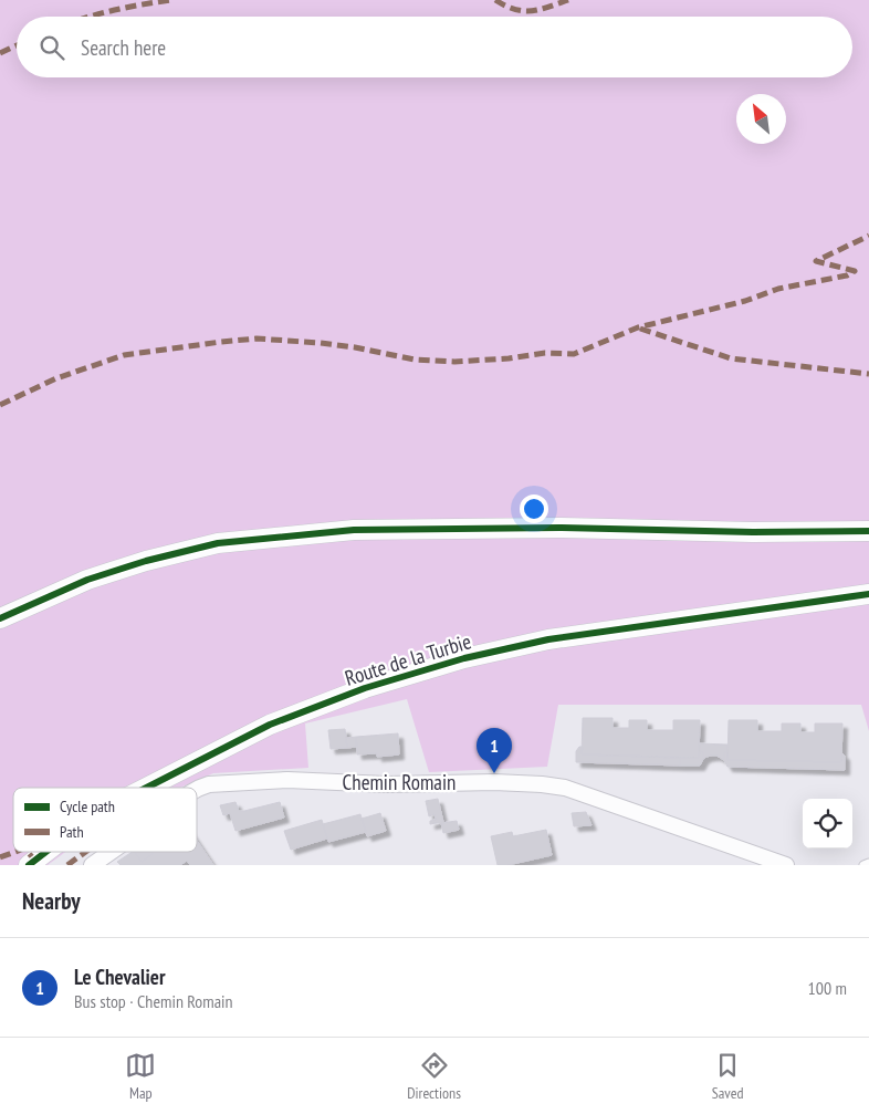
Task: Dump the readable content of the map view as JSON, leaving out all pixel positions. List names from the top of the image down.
{
  "streets": {
    "street": ["Route de la Turbie", "Chemin Romain"]
  },
  "legend": ["Cycle path", "Path"],
  "north": "top left",
  "page": {
    "search": "Search here",
    "pins": "1",
    "heading": "Nearby",
    "list": [
      {
        "mark": "1",
        "name": "Le Chevalier",
        "note": "Bus stop · Chemin Romain",
        "value": "100 m"
      }
    ],
    "nav": ["Map", "Directions", "Saved"]
  }
}
